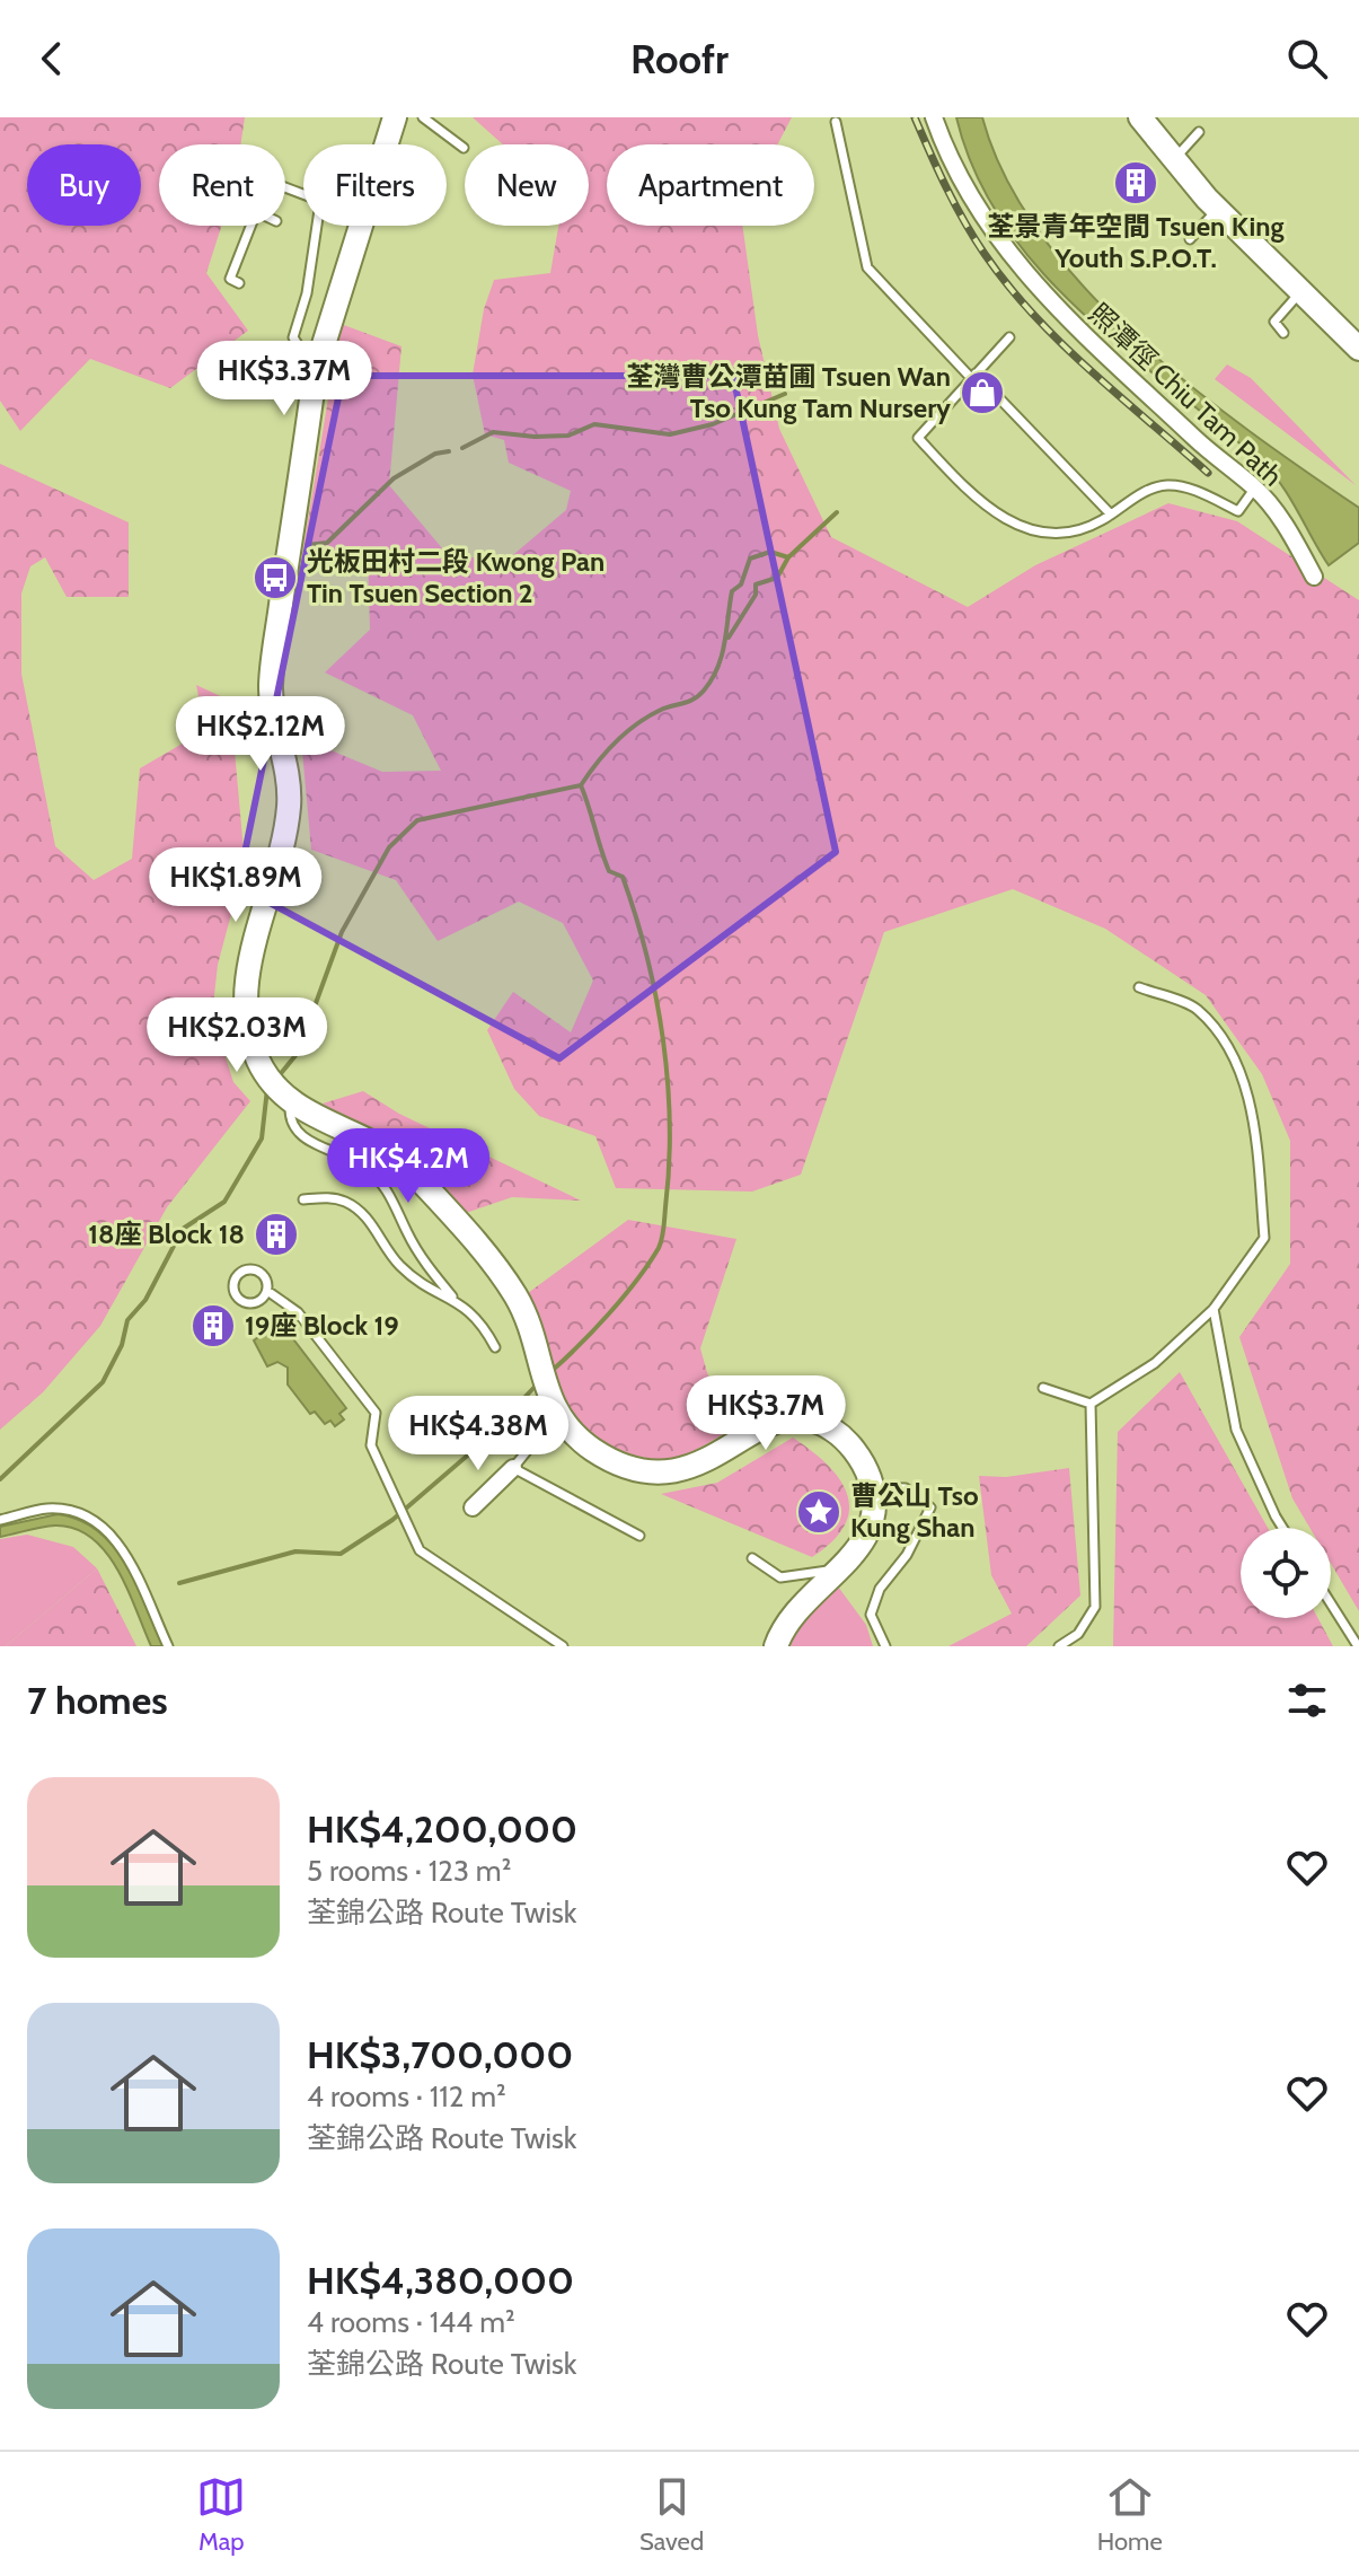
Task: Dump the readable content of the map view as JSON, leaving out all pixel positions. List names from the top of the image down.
{
  "streets": {
    "street": ["照潭徑 Chiu Tam Path"]
  },
  "places": {
    "building": ["荃景青年空間 Tsuen King Youth S.P.O.T.", "18座 Block 18", "19座 Block 19"],
    "shop": ["荃灣曹公潭苗圃 Tsuen Wan Tso Kung Tam Nursery"],
    "bus stop": ["光板田村二段 Kwong Pan Tin Tsuen Section 2"],
    "place": ["曹公山 Tso Kung Shan"]
  },
  "page": {
    "header": "Roofr",
    "chip": [
      "Buy",
      "Rent",
      "Filters",
      "New",
      "Apartment"
    ],
    "price": [
      "HK$3.37M",
      "HK$2.12M",
      "HK$1.89M",
      "HK$2.03M",
      "HK$4.2M",
      "HK$3.7M",
      "HK$4.38M"
    ],
    "heading": "7 homes",
    "list": [
      {
        "name": "HK$4,200,000",
        "note": "5 rooms · 123 m² · 荃錦公路 Route Twisk"
      },
      {
        "name": "HK$3,700,000",
        "note": "4 rooms · 112 m² · 荃錦公路 Route Twisk"
      },
      {
        "name": "HK$4,380,000",
        "note": "4 rooms · 144 m² · 荃錦公路 Route Twisk"
      }
    ],
    "tabs": ["Map", "Saved", "Home"]
  }
}
